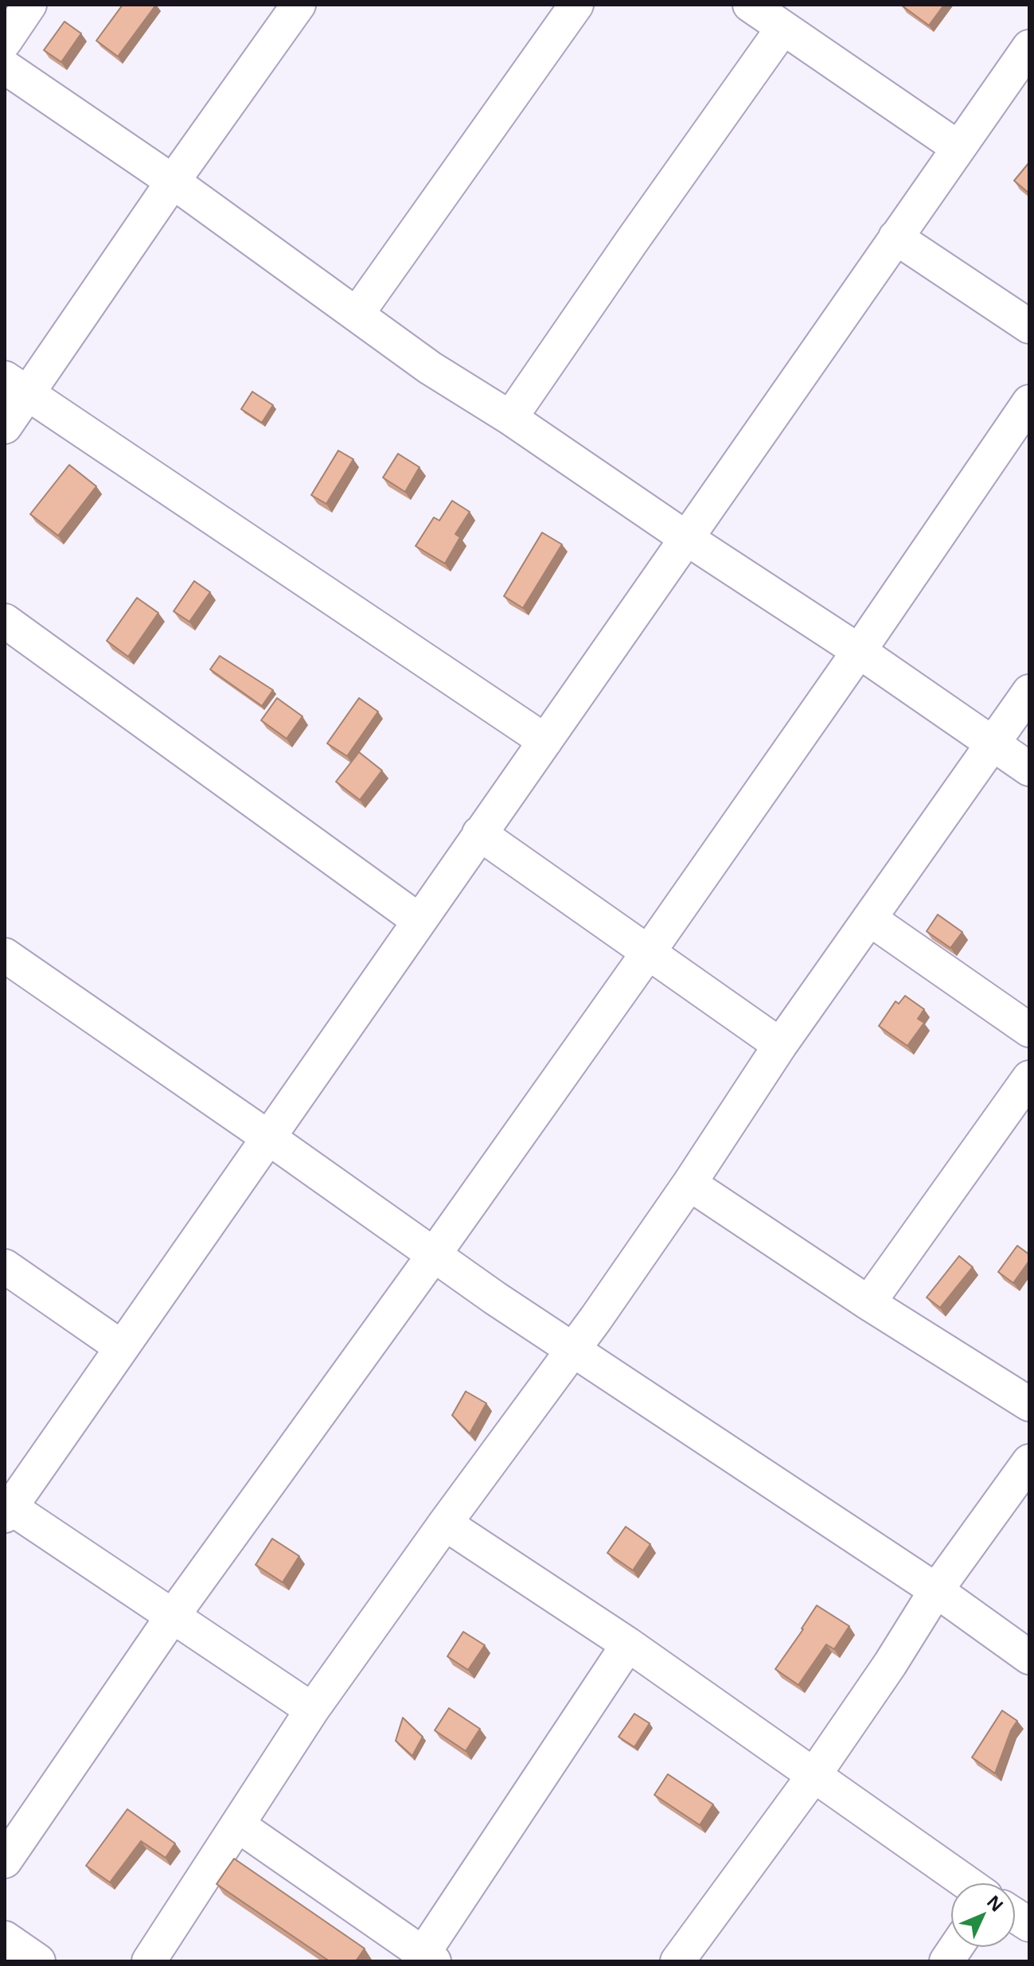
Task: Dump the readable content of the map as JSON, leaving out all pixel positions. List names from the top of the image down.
{
  "north": "top right"
}
